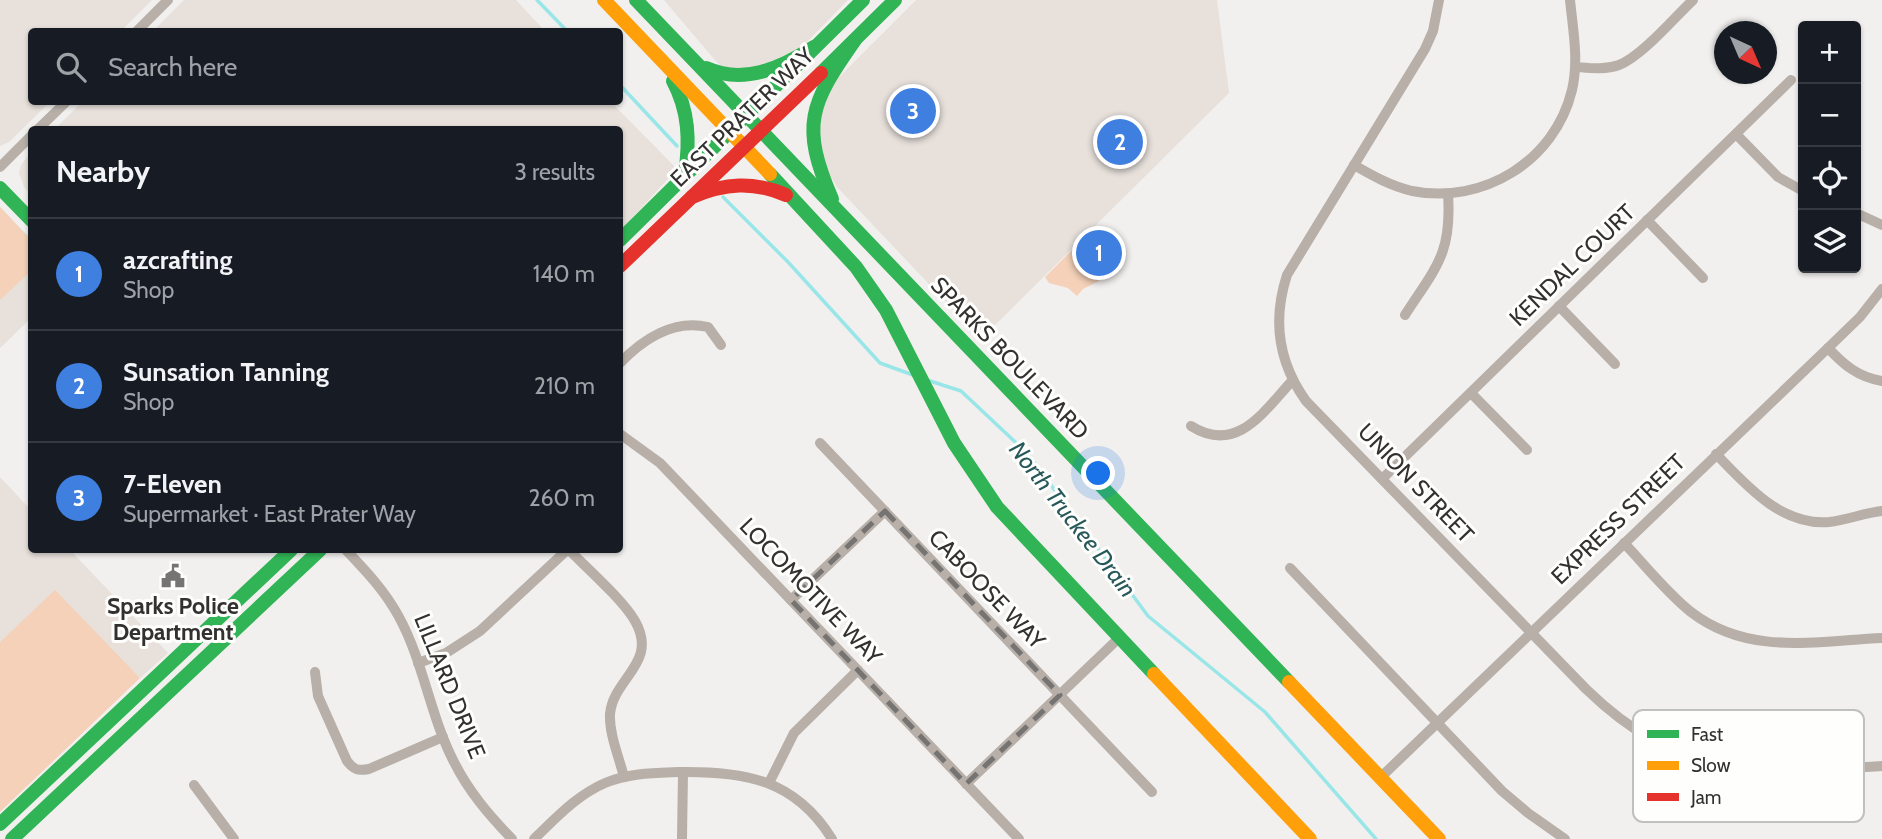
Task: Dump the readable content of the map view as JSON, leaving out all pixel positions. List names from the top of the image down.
{
  "streets": {
    "main road": ["EAST PRATER WAY", "SPARKS BOULEVARD"],
    "street": [
      "KENDAL COURT",
      "UNION STREET",
      "EXPRESS STREET",
      "CABOOSE WAY",
      "LOCOMOTIVE WAY",
      "LILLARD DRIVE"
    ]
  },
  "crossings": [
    ["EAST PRATER WAY", "SPARKS BOULEVARD"],
    ["KENDAL COURT", "UNION STREET"],
    ["SPARKS BOULEVARD", "EXPRESS STREET"],
    ["UNION STREET", "EXPRESS STREET"]
  ],
  "water": ["North Truckee Drain"],
  "places": {
    "public building": ["Sparks Police Department"]
  },
  "legend": ["Fast", "Slow", "Jam"],
  "north": "bottom right",
  "page": {
    "map_buttons": ["+", "−"],
    "search": "Search here",
    "pins": ["3", "2", "1"],
    "heading": ["Nearby", "3 results"],
    "list": [
      {
        "mark": "1",
        "name": "azcrafting",
        "note": "Shop",
        "value": "140 m"
      },
      {
        "mark": "2",
        "name": "Sunsation Tanning",
        "note": "Shop",
        "value": "210 m"
      },
      {
        "mark": "3",
        "name": "7-Eleven",
        "note": "Supermarket · East Prater Way",
        "value": "260 m"
      }
    ]
  }
}
